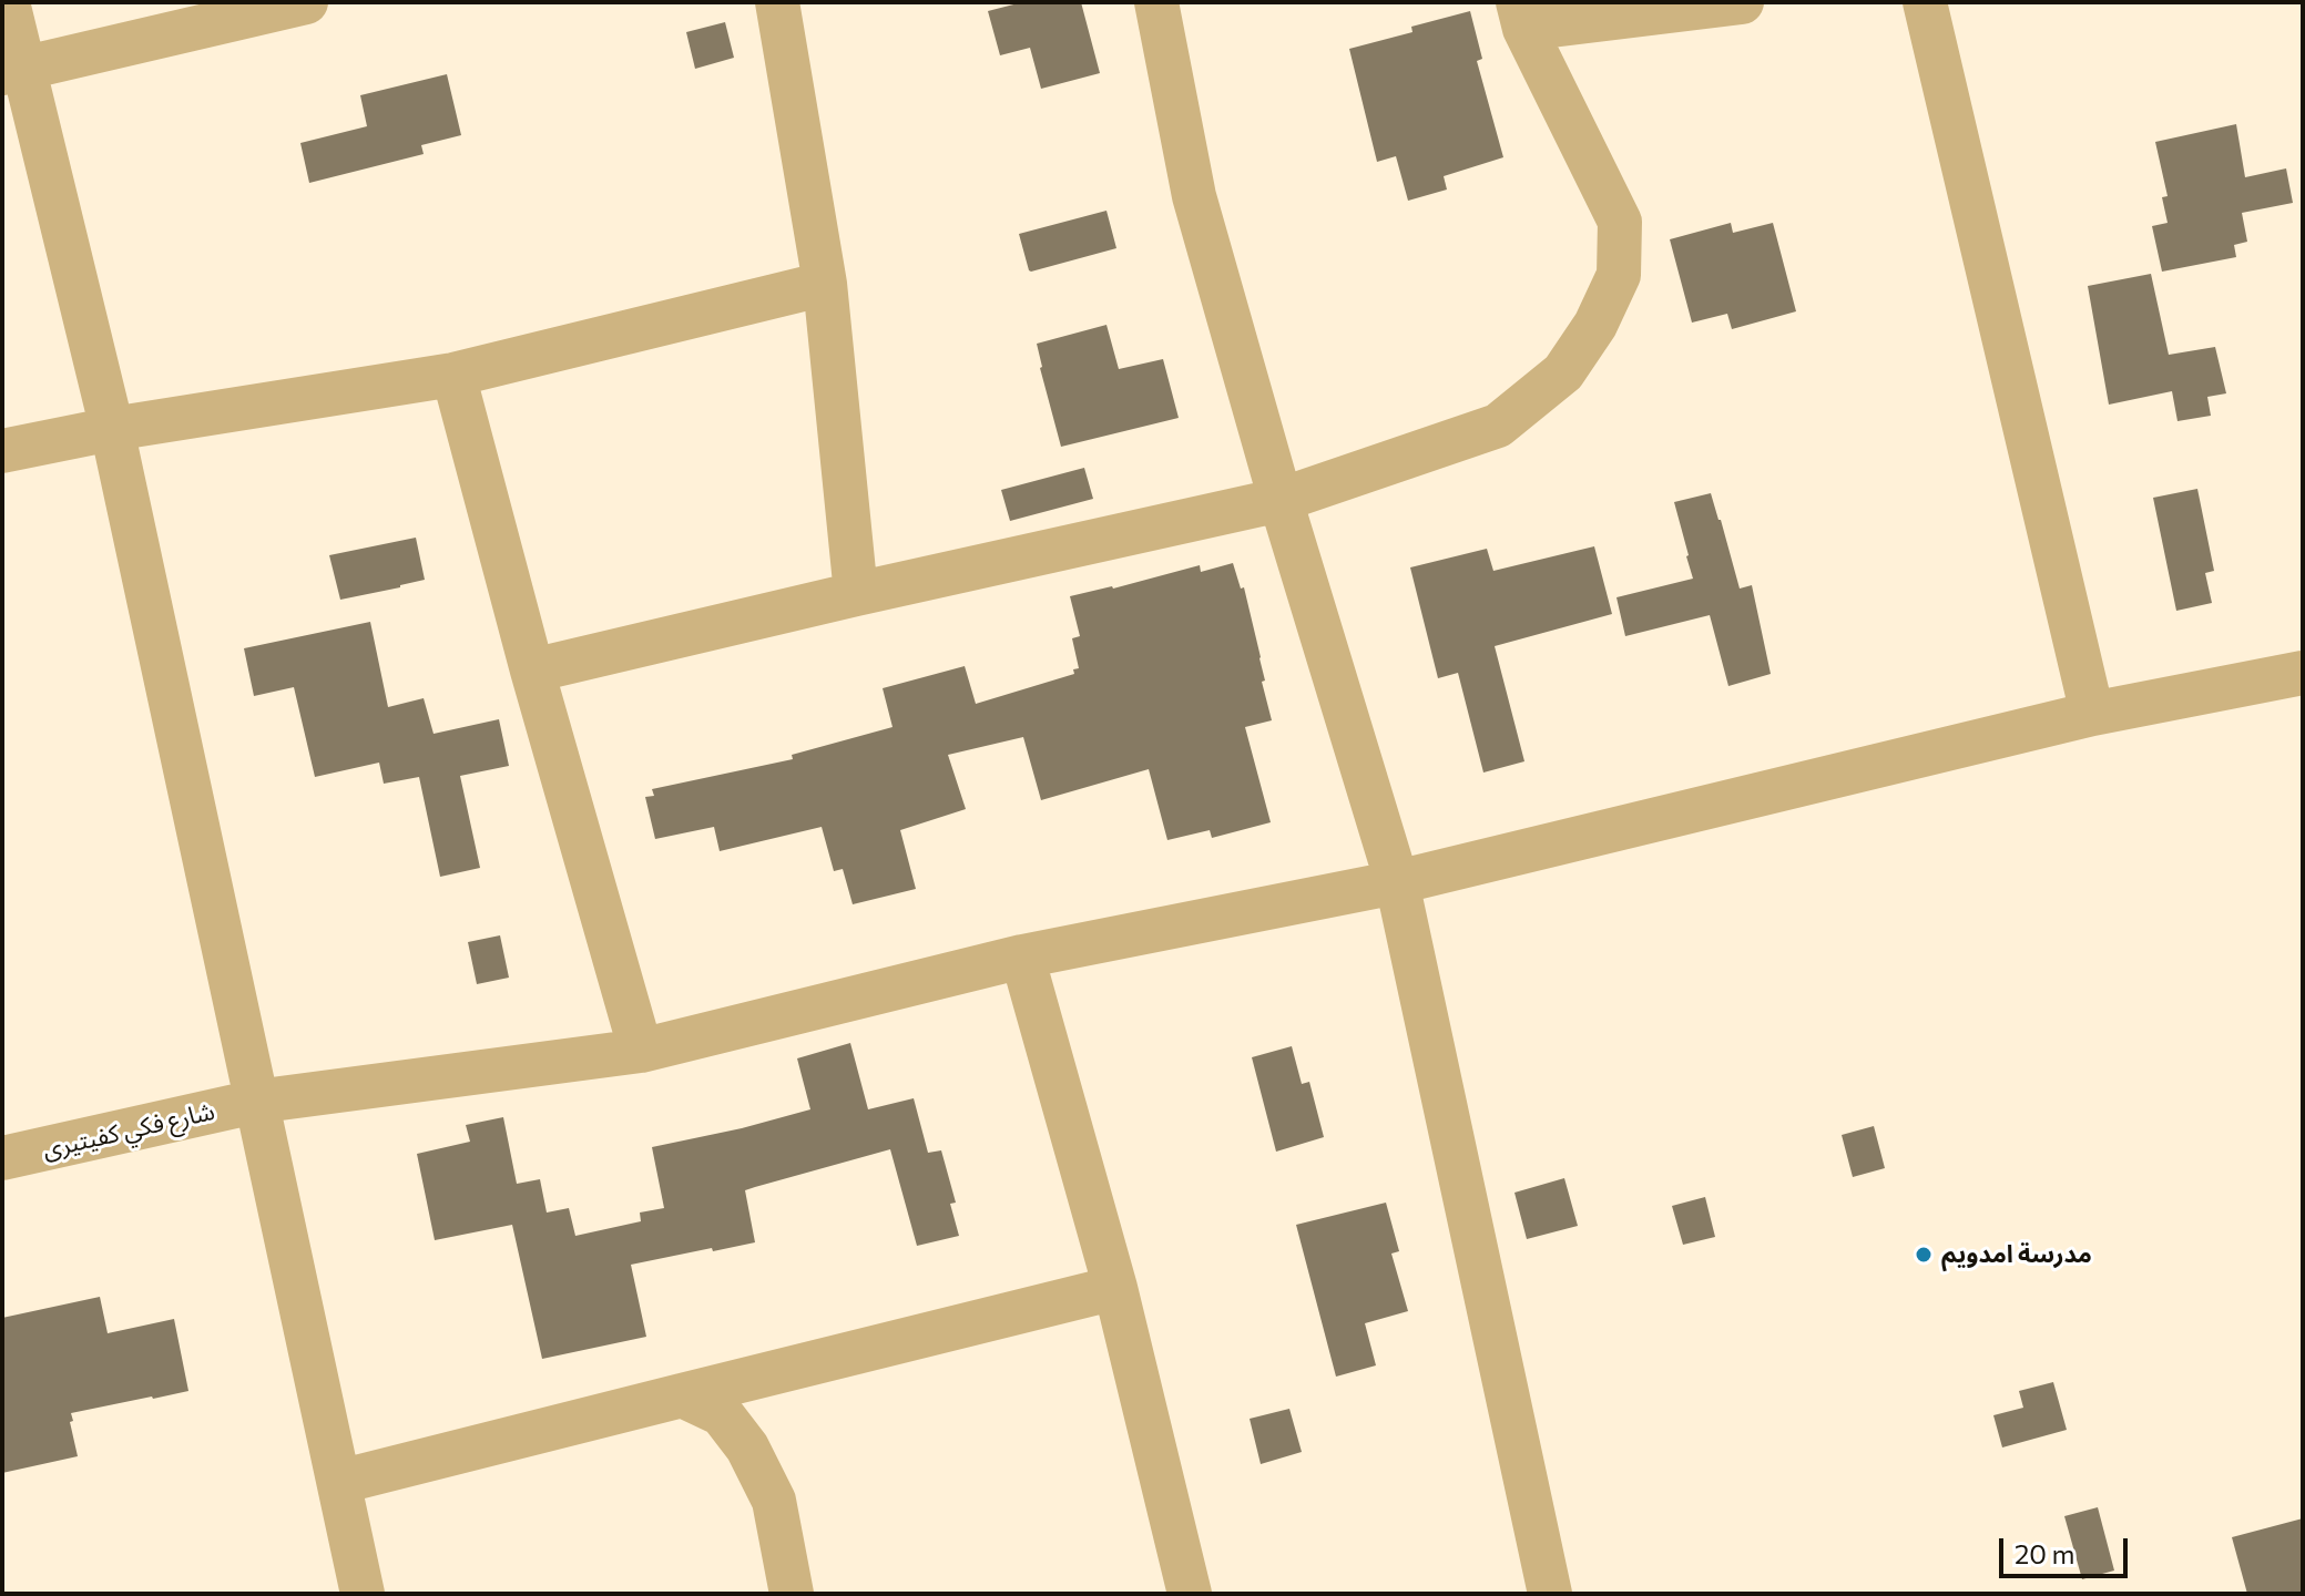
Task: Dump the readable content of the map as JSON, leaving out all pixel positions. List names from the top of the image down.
{
  "streets": {
    "street": ["شارع فكي كفيتيرى"]
  },
  "places": ["مدرسة امدويم"],
  "scale_bar": "20 m"
}
